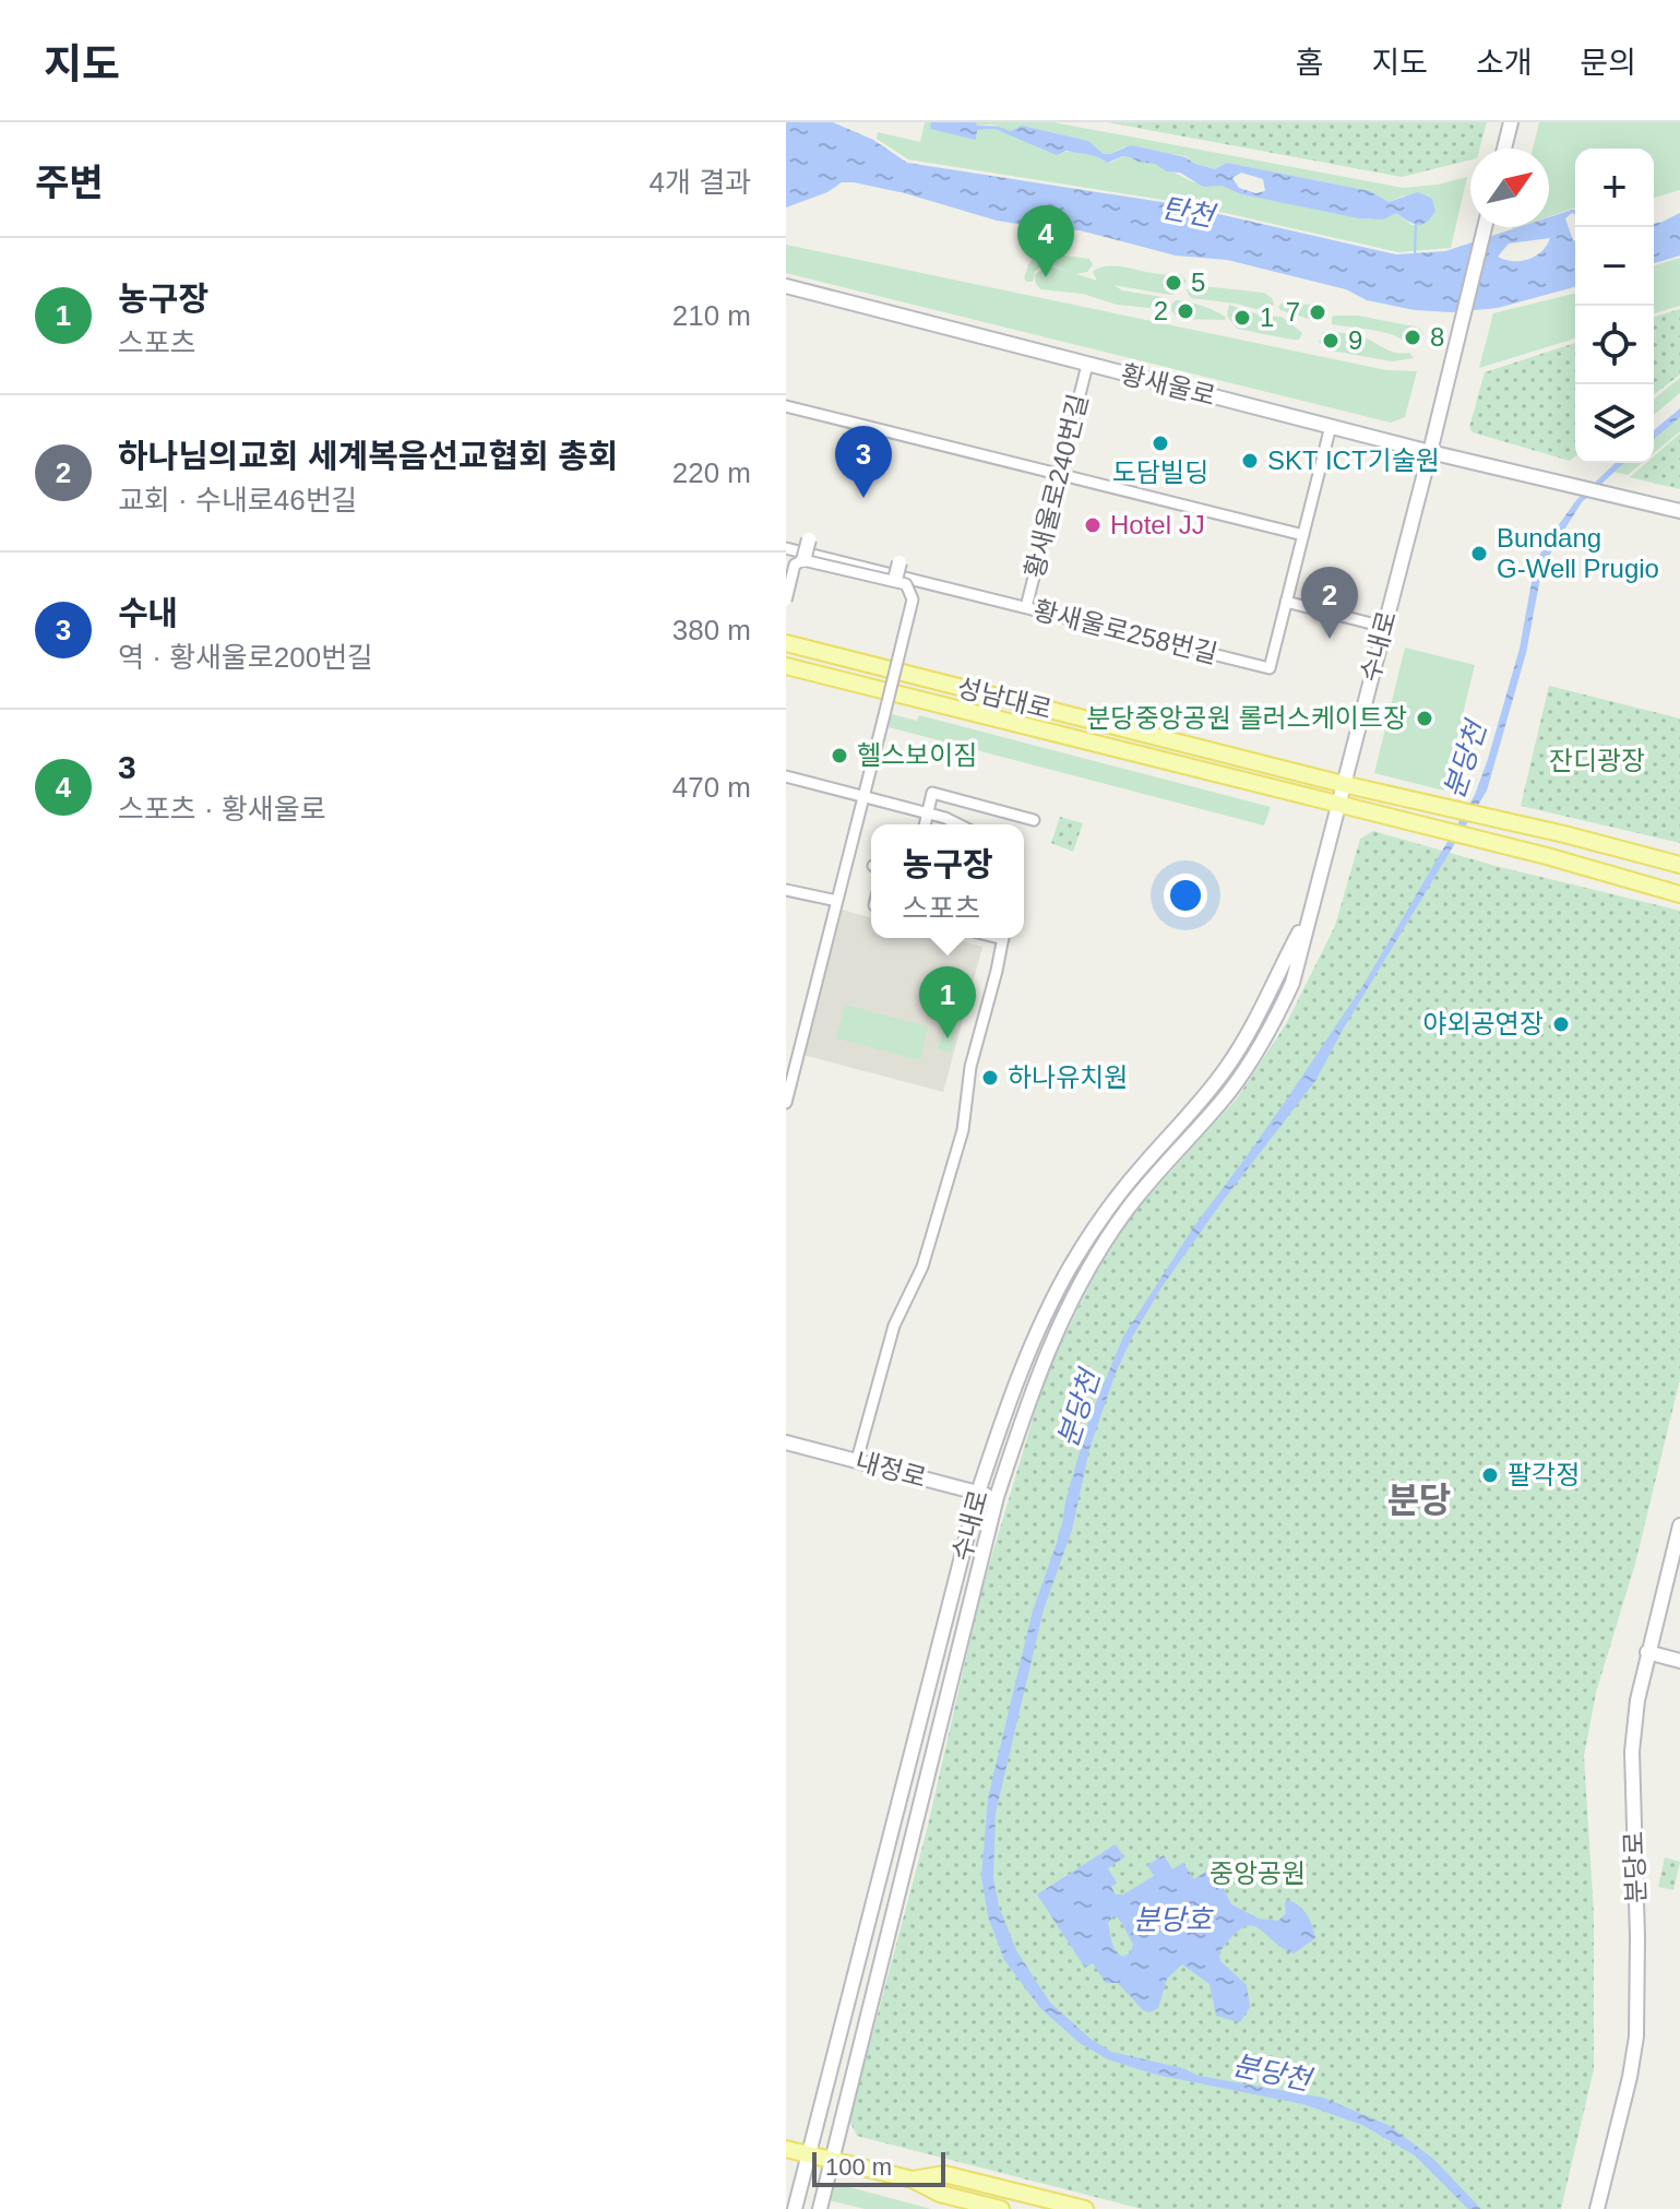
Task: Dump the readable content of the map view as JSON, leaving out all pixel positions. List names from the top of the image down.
{
  "streets": {
    "main road": [
      "황새울로",
      "수내로",
      "성남대로",
      "내정로",
      "분당로"
    ],
    "street": ["황새울로240번길", "황새울로258번길"]
  },
  "crossings": [
    ["황새울로", "황새울로240번길"],
    ["황새울로", "황새울로258번길"],
    ["황새울로", "수내로"],
    ["황새울로240번길", "황새울로258번길"],
    ["수내로", "성남대로"],
    ["수내로", "내정로"]
  ],
  "districts": ["분당"],
  "water": ["탄천", "분당천", "분당호"],
  "parks": ["잔디광장", "중앙공원"],
  "places": [
    "5",
    "2",
    "7",
    "1",
    "8",
    "9",
    "도담빌딩",
    "SKT ICT기술원",
    "Hotel JJ",
    "Bundang G-Well Prugio",
    "분당중앙공원 롤러스케이트장",
    "헬스보이짐",
    "야외공연장",
    "하나유치원",
    "팔각정"
  ],
  "scale_bar": "100 m",
  "north": "top right",
  "page": {
    "header": "지도",
    "nav": [
      "홈",
      "지도",
      "소개",
      "문의"
    ],
    "heading": ["주변", "4개 결과"],
    "map_buttons": ["+", "−"],
    "pins": [
      "4",
      "3",
      "2",
      "1"
    ],
    "list": [
      {
        "mark": "1",
        "name": "농구장",
        "note": "스포츠",
        "value": "210 m"
      },
      {
        "mark": "2",
        "name": "하나님의교회 세계복음선교협회 총회",
        "note": "교회 · 수내로46번길",
        "value": "220 m"
      },
      {
        "mark": "3",
        "name": "수내",
        "note": "역 · 황새울로200번길",
        "value": "380 m"
      },
      {
        "mark": "4",
        "name": "3",
        "note": "스포츠 · 황새울로",
        "value": "470 m"
      }
    ],
    "popup": ["농구장", "스포츠"],
    "scale": "100 m"
  }
}
